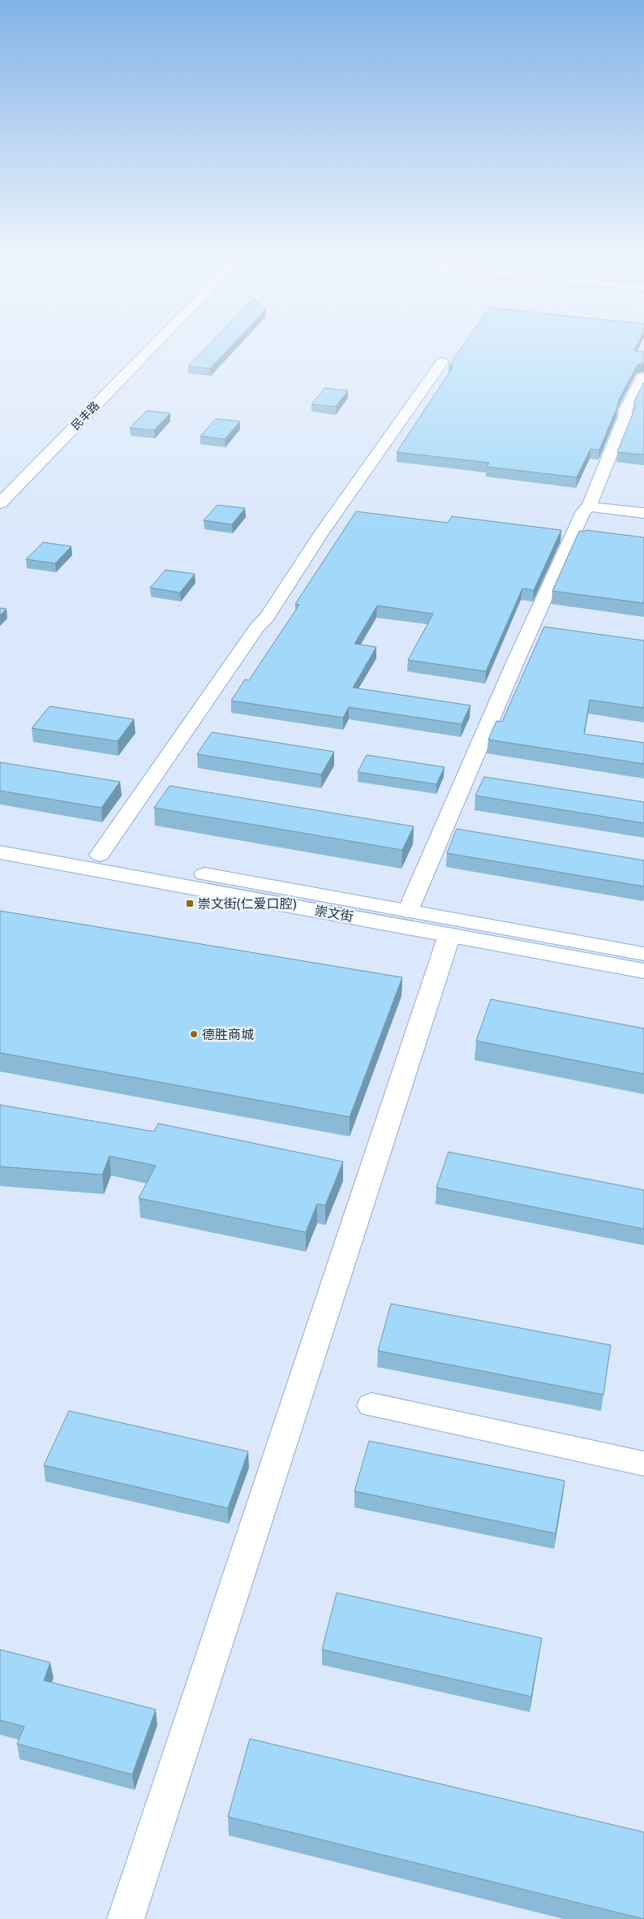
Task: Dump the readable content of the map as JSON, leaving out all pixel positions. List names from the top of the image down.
{
  "streets": {
    "street": ["民丰路", "崇文街"]
  },
  "places": {
    "transit": ["崇文街(仁爱口腔)"],
    "other": ["德胜商城"]
  }
}
